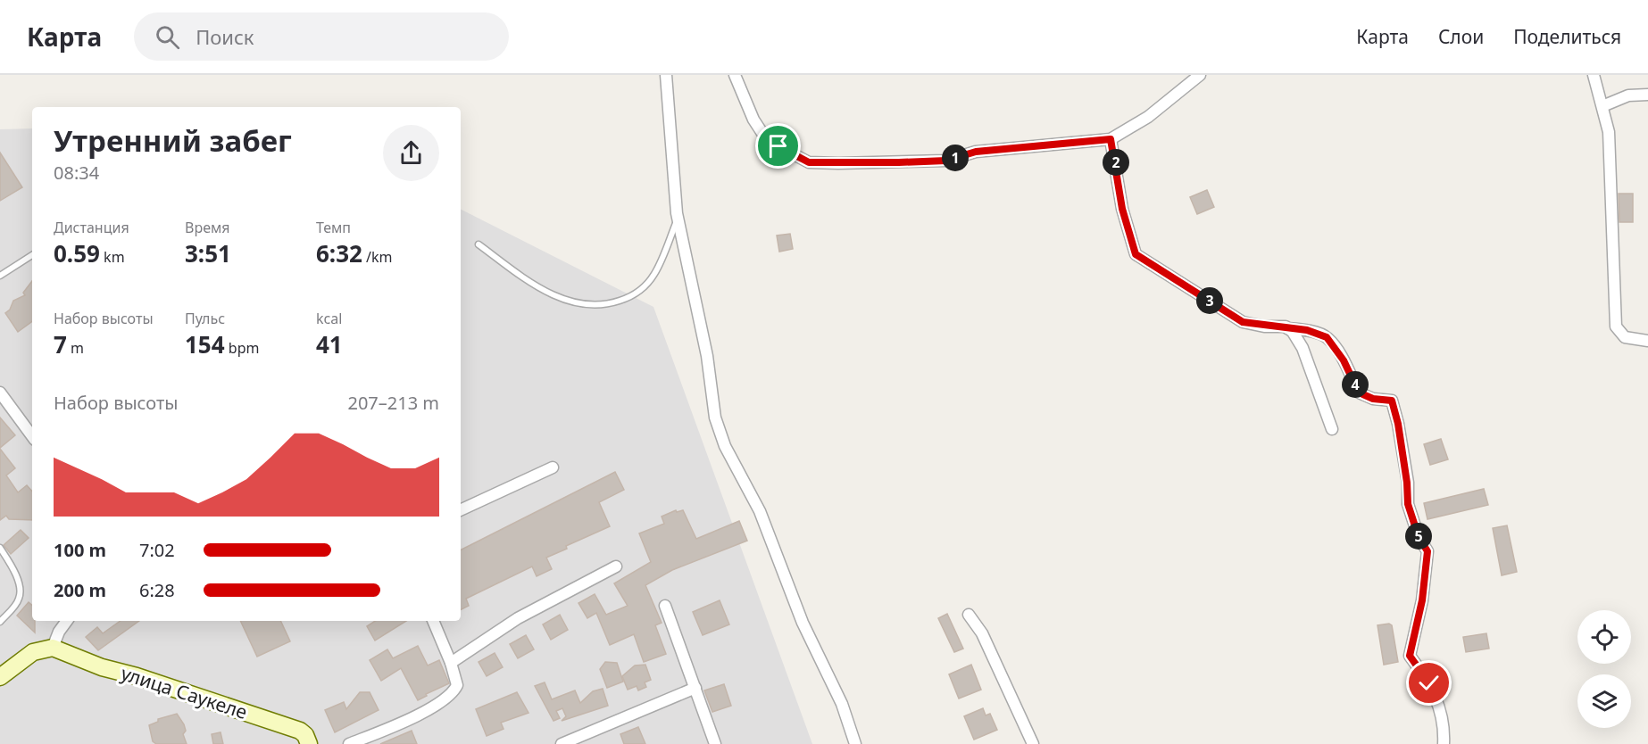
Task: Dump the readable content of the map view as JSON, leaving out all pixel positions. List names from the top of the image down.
{
  "streets": {
    "street": ["улица Саукеле"]
  },
  "page": {
    "header": "Карта",
    "search": "Поиск",
    "nav": ["Карта", "Слои", "Поделиться"],
    "heading": ["Утренний забег", "08:34"],
    "pins": [
      "1",
      "2",
      "3",
      "4",
      "5"
    ],
    "stats": [
      ["Дистанция", "0.59 km"],
      ["Время", "3:51"],
      ["Темп", "6:32 /km"],
      ["Набор высоты", "7 m"],
      ["Пульс", "154 bpm"],
      ["kcal", "41"]
    ],
    "chart": ["Набор высоты", "207–213 m"],
    "list": [
      {
        "name": "100 m",
        "note": "7:02"
      },
      {
        "name": "200 m",
        "note": "6:28"
      }
    ]
  }
}
